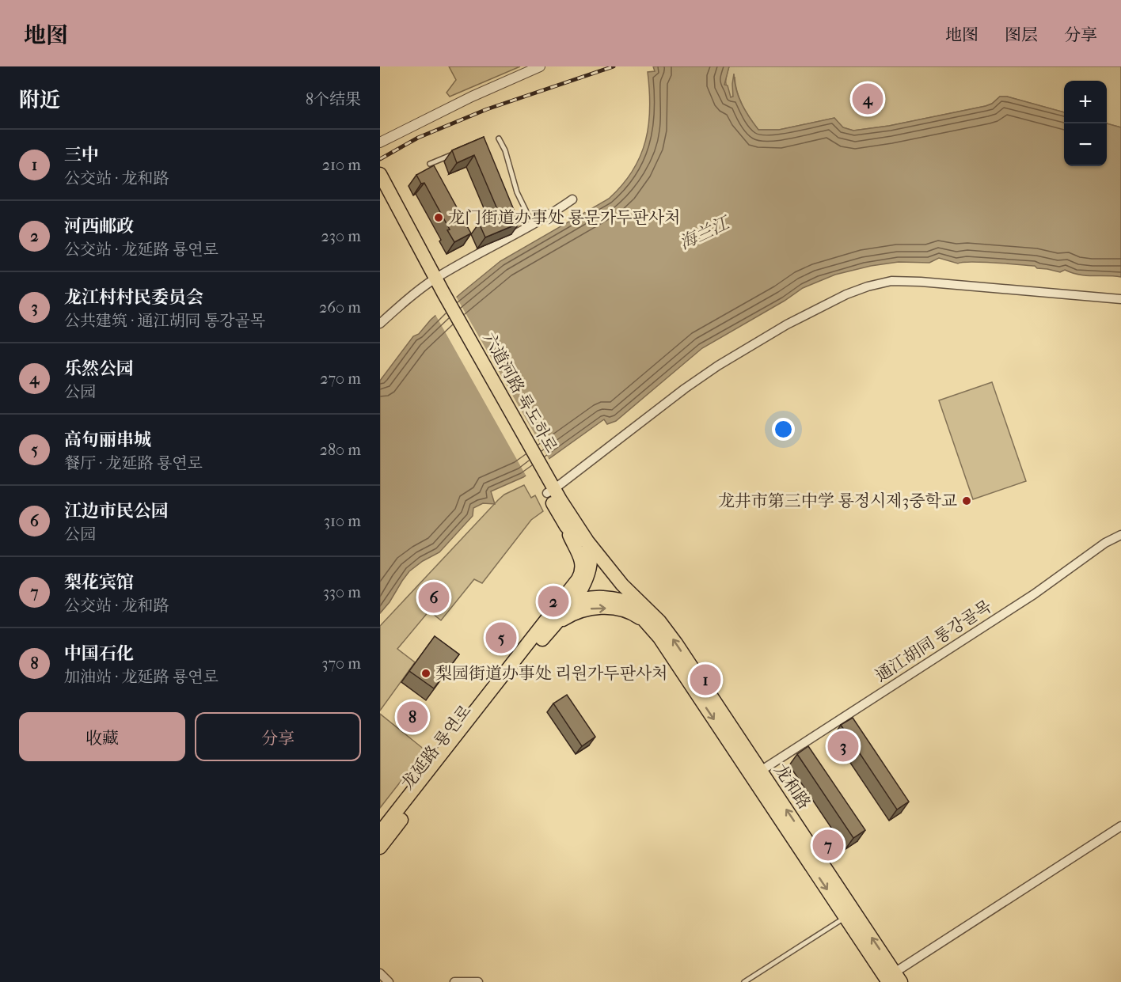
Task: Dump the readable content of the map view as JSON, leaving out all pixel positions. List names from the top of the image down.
{
  "streets": {
    "highway": ["六道河路 륙도하로", "龙延路 룡연로", "龙和路"],
    "street": ["通江胡同 통강골목"]
  },
  "crossings": [
    ["六道河路 륙도하로", "龙延路 룡연로"],
    ["六道河路 륙도하로", "龙和路"],
    ["通江胡同 통강골목", "龙和路"],
    ["龙延路 룡연로", "龙和路"]
  ],
  "water": ["海兰江"],
  "places": ["龙门街道办事处 룡문가두판사처", "龙井市第三中学 룡정시제3중학교", "梨园街道办事处 리원가두판사처"],
  "page": {
    "header": "地图",
    "nav": ["地图", "图层", "分享"],
    "heading": ["附近", "8个结果"],
    "map_buttons": ["+", "−"],
    "pins": [
      "4",
      "6",
      "2",
      "5",
      "1",
      "8",
      "3",
      "7"
    ],
    "list": [
      {
        "mark": "1",
        "name": "三中",
        "note": "公交站 · 龙和路",
        "value": "210 m"
      },
      {
        "mark": "2",
        "name": "河西邮政",
        "note": "公交站 · 龙延路 룡연로",
        "value": "230 m"
      },
      {
        "mark": "3",
        "name": "龙江村村民委员会",
        "note": "公共建筑 · 通江胡同 통강골목",
        "value": "260 m"
      },
      {
        "mark": "4",
        "name": "乐然公园",
        "note": "公园",
        "value": "270 m"
      },
      {
        "mark": "5",
        "name": "高句丽串城",
        "note": "餐厅 · 龙延路 룡연로",
        "value": "280 m"
      },
      {
        "mark": "6",
        "name": "江边市民公园",
        "note": "公园",
        "value": "310 m"
      },
      {
        "mark": "7",
        "name": "梨花宾馆",
        "note": "公交站 · 龙和路",
        "value": "330 m"
      },
      {
        "mark": "8",
        "name": "中国石化",
        "note": "加油站 · 龙延路 룡연로",
        "value": "370 m"
      }
    ],
    "buttons": ["收藏", "分享"]
  }
}
